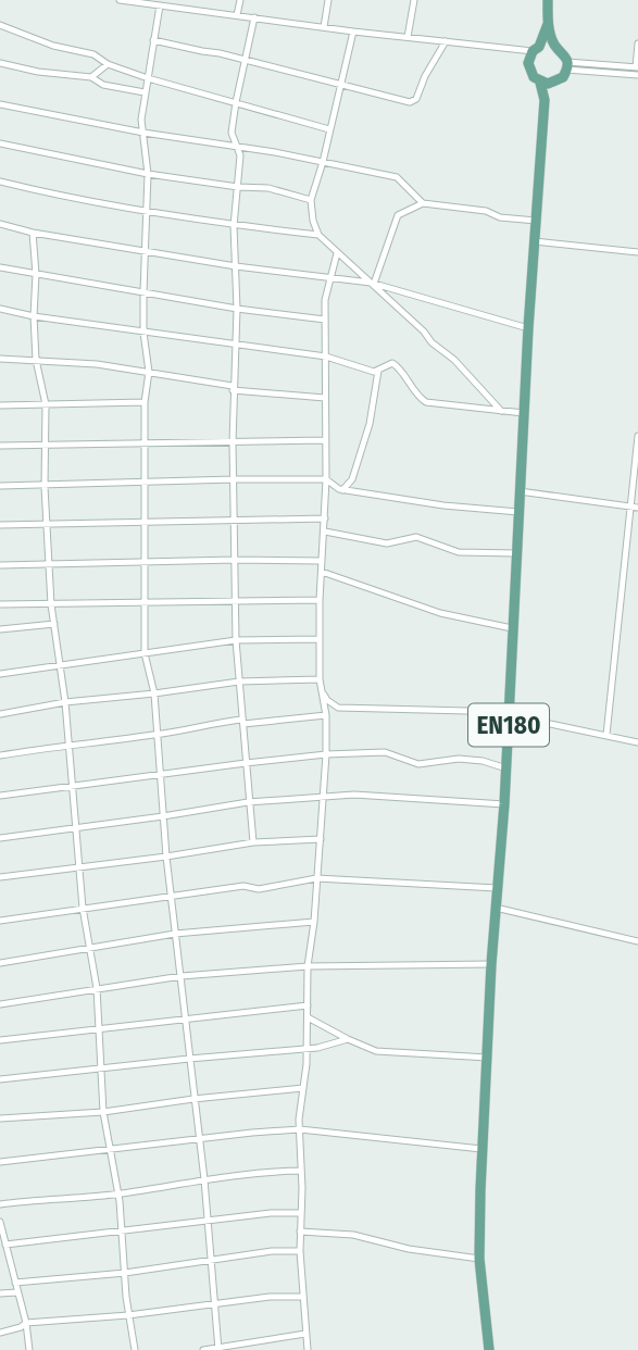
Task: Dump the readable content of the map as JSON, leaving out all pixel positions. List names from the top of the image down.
{
  "streets": {
    "main road": ["EN180"]
  }
}
